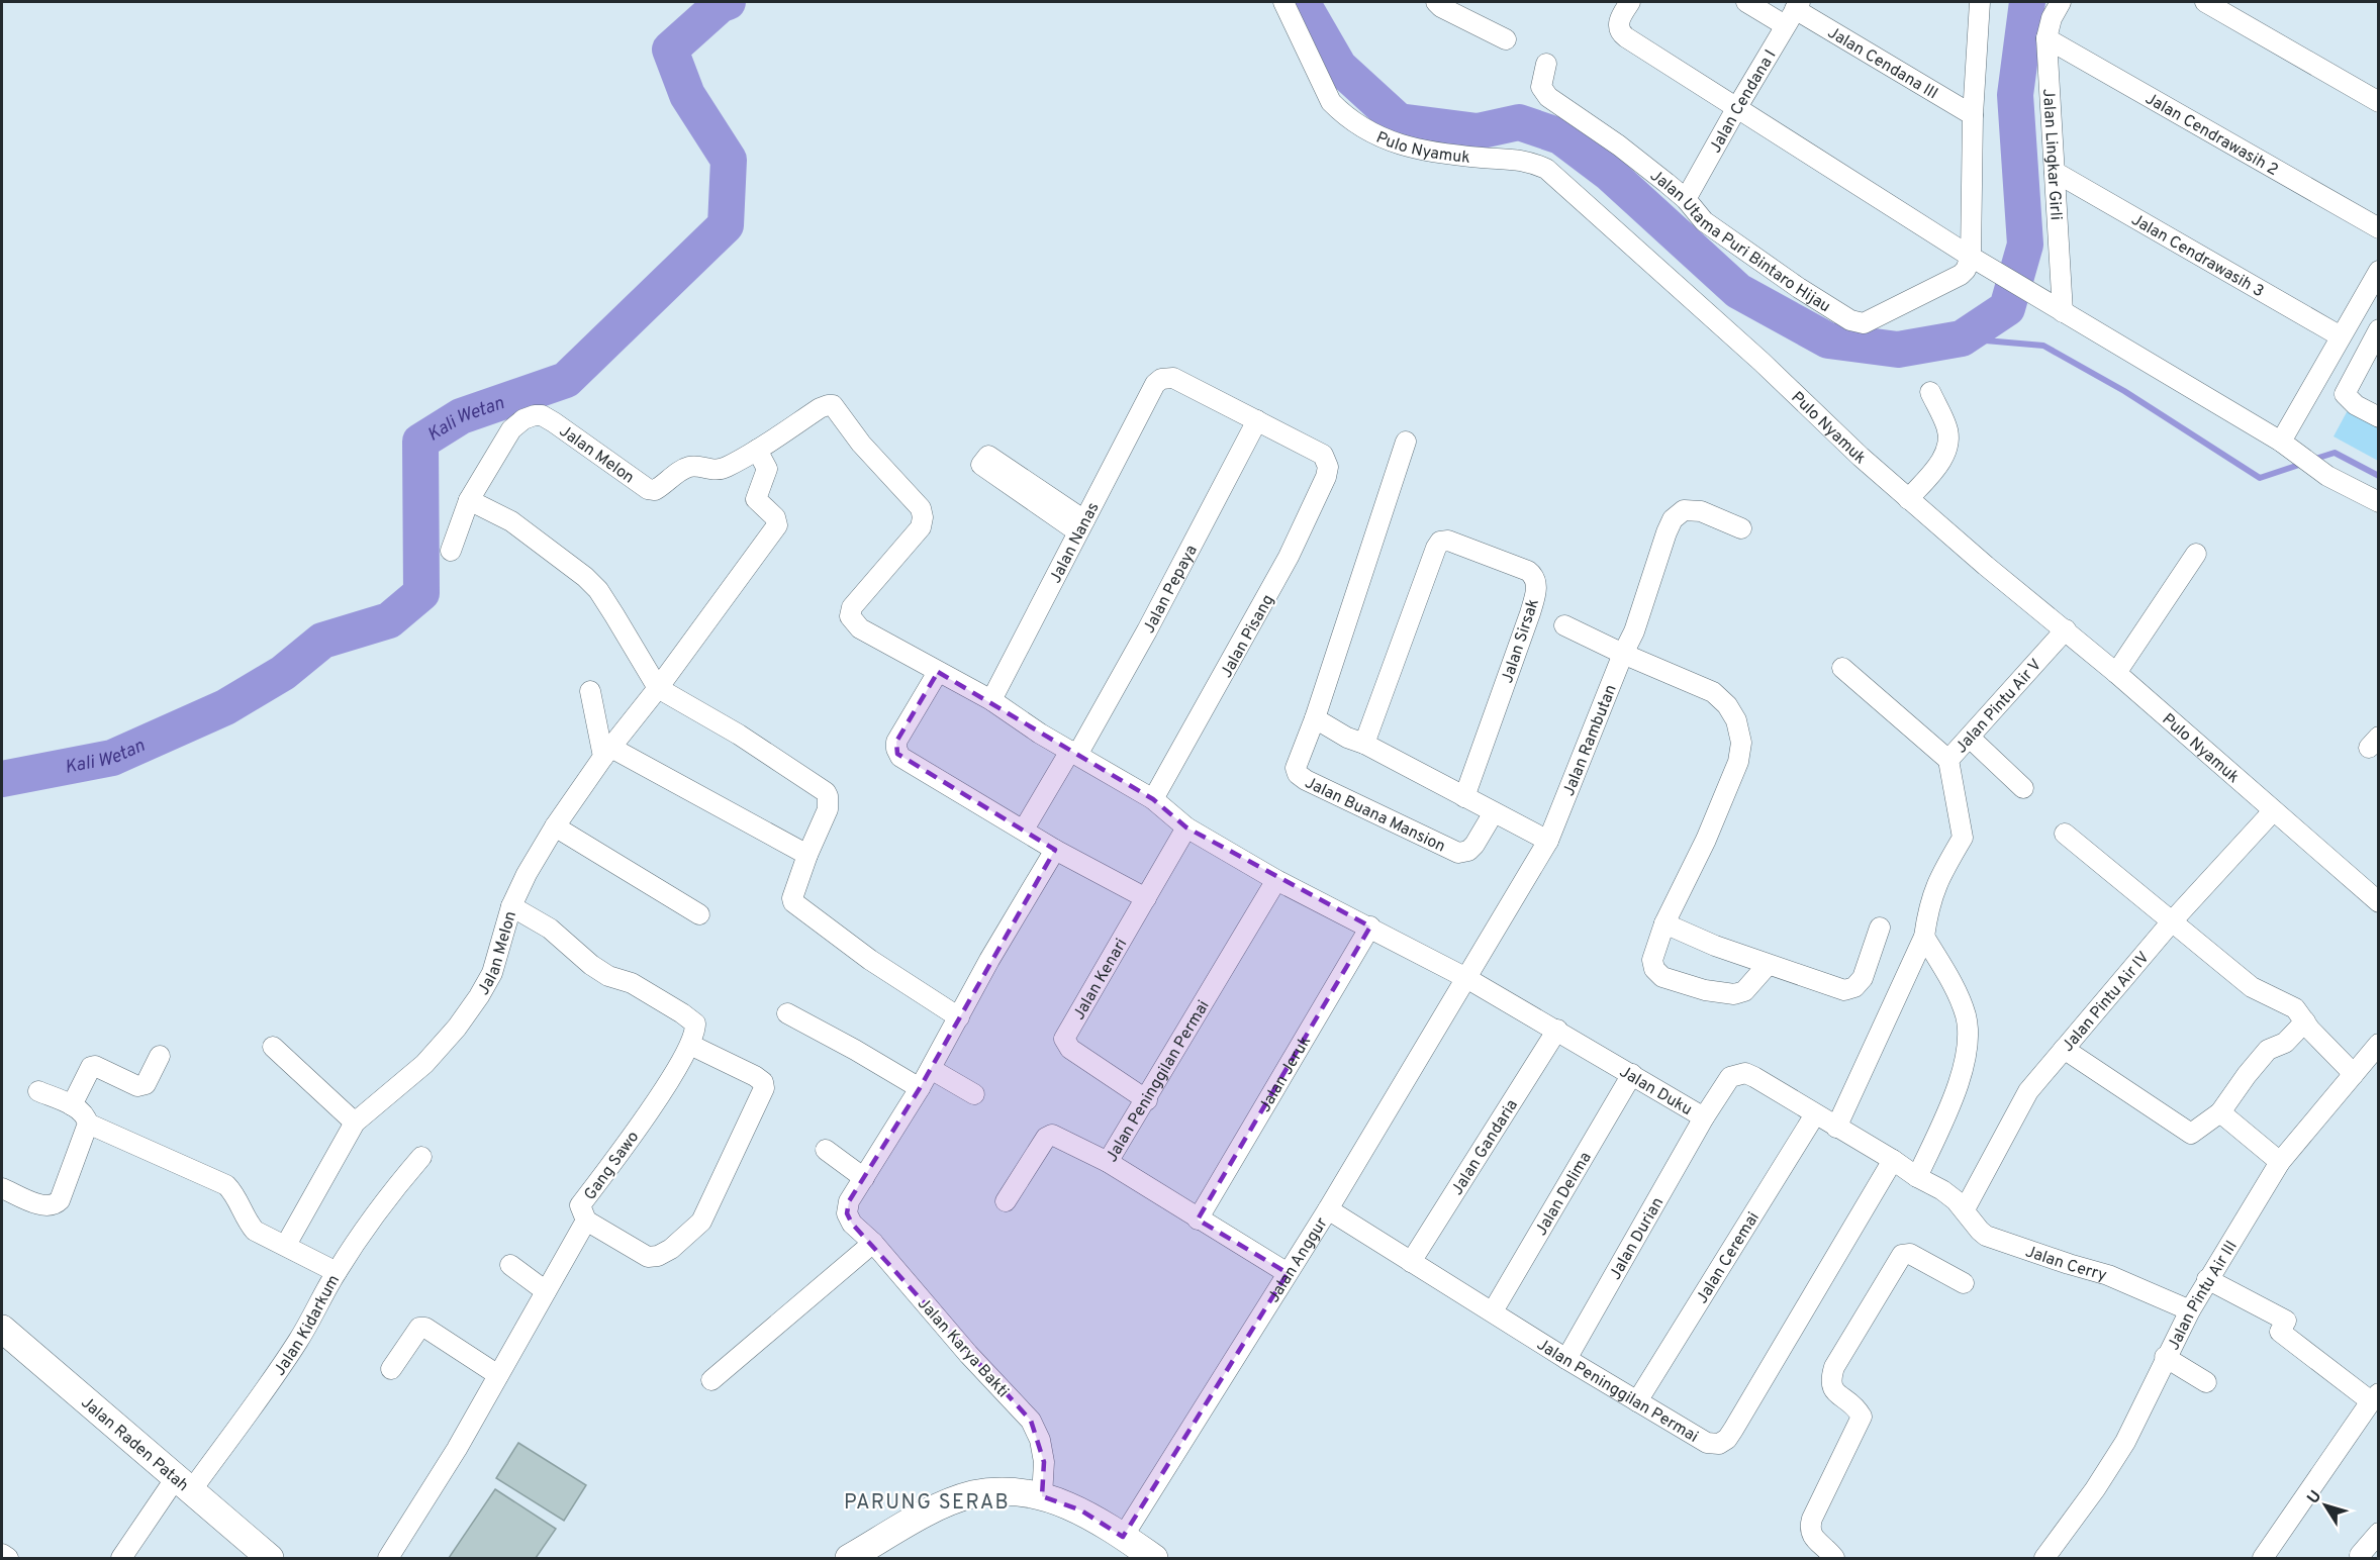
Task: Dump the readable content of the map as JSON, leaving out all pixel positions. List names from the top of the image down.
{
  "streets": {
    "main road": ["Jalan Raden Patah"],
    "street": [
      "Jalan Cendana III",
      "Jalan Cendana I",
      "Jalan Cendrawasih 2",
      "Pulo Nyamuk",
      "Jalan Lingkar Girli",
      "Jalan Utama Puri Bintaro Hijau",
      "Jalan Cendrawasih 3",
      "Jalan Melon",
      "Jalan Nanas",
      "Jalan Pepaya",
      "Jalan Pisang",
      "Jalan Sirsak",
      "Jalan Pintu Air V",
      "Jalan Rambutan",
      "Jalan Buana Mansion",
      "Jalan Kenari",
      "Jalan Pintu Air IV",
      "Jalan Jeruk",
      "Jalan Peninggilan Permai",
      "Jalan Duku",
      "Jalan Gandaria",
      "Gang Sawo",
      "Jalan Delima",
      "Jalan Durian",
      "Jalan Ceremai",
      "Jalan Anggur",
      "Jalan Cerry",
      "Jalan Pintu Air III",
      "Jalan Kidarkum",
      "Jalan Karya Bakti"
    ]
  },
  "crossings": [
    ["Jalan Cendana III", "Jalan Cendana I"],
    ["Jalan Cendana I", "Jalan Utama Puri Bintaro Hijau"],
    ["Jalan Cendrawasih 2", "Jalan Lingkar Girli"],
    ["Pulo Nyamuk", "Jalan Pintu Air V"],
    ["Pulo Nyamuk", "Jalan Pintu Air IV"],
    ["Jalan Lingkar Girli", "Jalan Cendrawasih 3"],
    ["Jalan Nanas", "Jalan Pepaya"],
    ["Jalan Nanas", "Jalan Pisang"],
    ["Jalan Pepaya", "Jalan Pisang"],
    ["Jalan Rambutan", "Jalan Duku"],
    ["Jalan Rambutan", "Jalan Anggur"],
    ["Jalan Kenari", "Jalan Peninggilan Permai"],
    ["Jalan Pintu Air IV", "Jalan Duku"],
    ["Jalan Pintu Air IV", "Jalan Cerry"],
    ["Jalan Jeruk", "Jalan Peninggilan Permai"],
    ["Jalan Peninggilan Permai", "Jalan Duku"],
    ["Jalan Peninggilan Permai", "Jalan Gandaria"],
    ["Jalan Peninggilan Permai", "Jalan Delima"],
    ["Jalan Peninggilan Permai", "Jalan Durian"],
    ["Jalan Peninggilan Permai", "Jalan Ceremai"],
    ["Jalan Peninggilan Permai", "Jalan Anggur"],
    ["Jalan Duku", "Jalan Gandaria"],
    ["Jalan Duku", "Jalan Delima"],
    ["Jalan Duku", "Jalan Durian"],
    ["Jalan Duku", "Jalan Ceremai"],
    ["Jalan Duku", "Jalan Anggur"],
    ["Jalan Duku", "Jalan Cerry"],
    ["Jalan Cerry", "Jalan Pintu Air III"],
    ["Jalan Kidarkum", "Jalan Raden Patah"]
  ],
  "districts": ["PARUNG SERAB"],
  "water": ["Kali Wetan"],
  "north": "top left"
}
